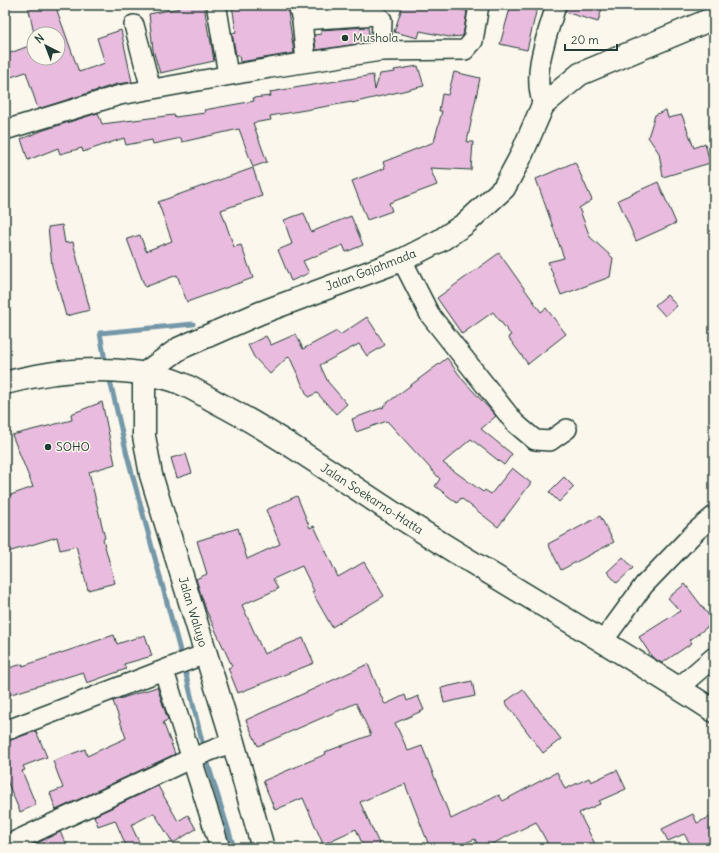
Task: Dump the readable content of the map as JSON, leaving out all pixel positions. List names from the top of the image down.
{
  "streets": {
    "main road": ["Jalan Gajahmada", "Jalan Soekarno-Hatta", "Jalan Waluyo"]
  },
  "crossings": [
    ["Jalan Gajahmada", "Jalan Soekarno-Hatta"],
    ["Jalan Gajahmada", "Jalan Waluyo"],
    ["Jalan Soekarno-Hatta", "Jalan Waluyo"]
  ],
  "places": ["Mushola", "SOHO"],
  "scale_bar": "20 m",
  "north": "top left"
}
